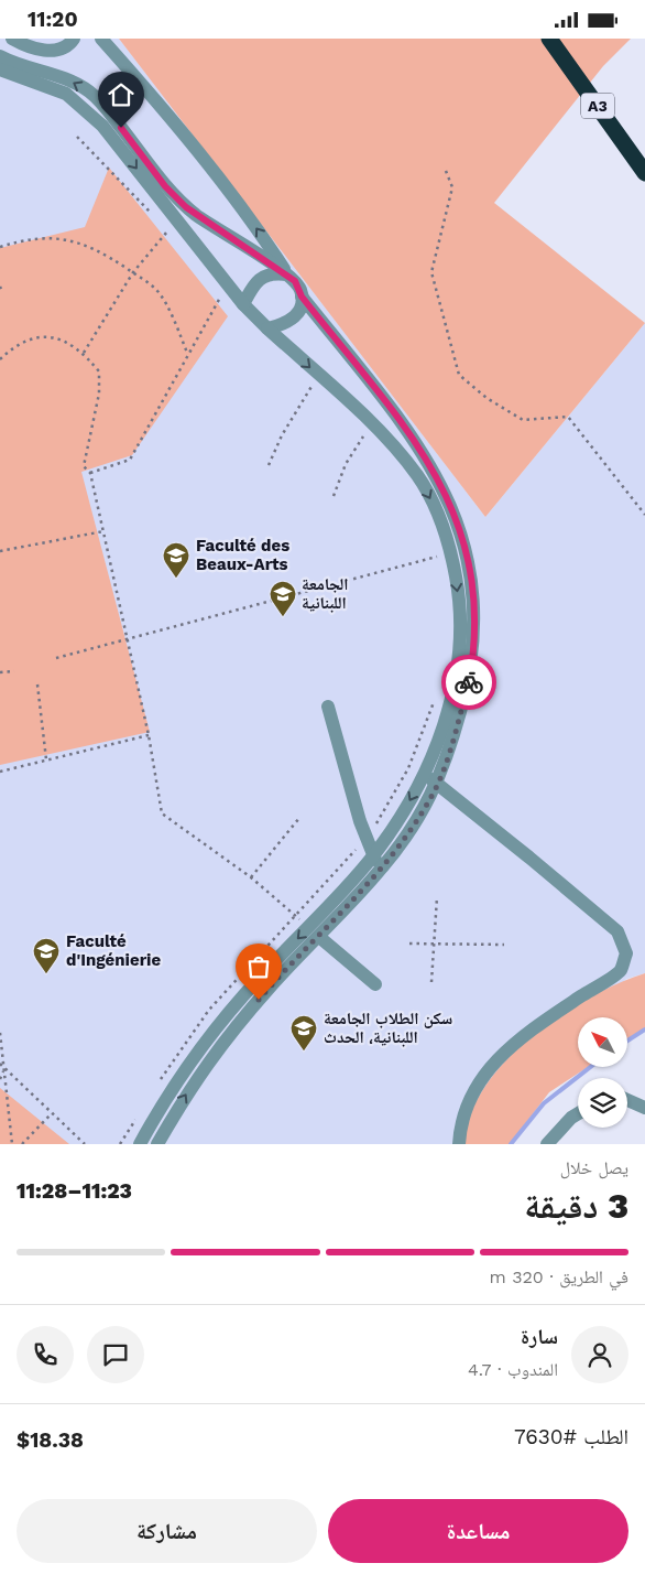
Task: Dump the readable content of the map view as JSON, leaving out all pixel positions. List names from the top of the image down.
{
  "streets": {
    "highway": ["A3"]
  },
  "places": {
    "school or university": [
      "Faculté des Beaux-Arts",
      "الجامعة اللبنانية",
      "Faculté d'Ingénierie",
      "سكن الطلاب الجامعة اللبنانية، الحدث"
    ]
  },
  "north": "top left",
  "page": {
    "status": "11:20",
    "heading": ["3 دقيقة", "يصل خلال", "11:23–11:28"],
    "panel": [
      "سارة",
      "المندوب · 4.7",
      "الطلب #7630",
      "$18.38"
    ],
    "bar": "في الطريق · 320 m",
    "buttons": ["مساعدة", "مشاركة"]
  }
}
